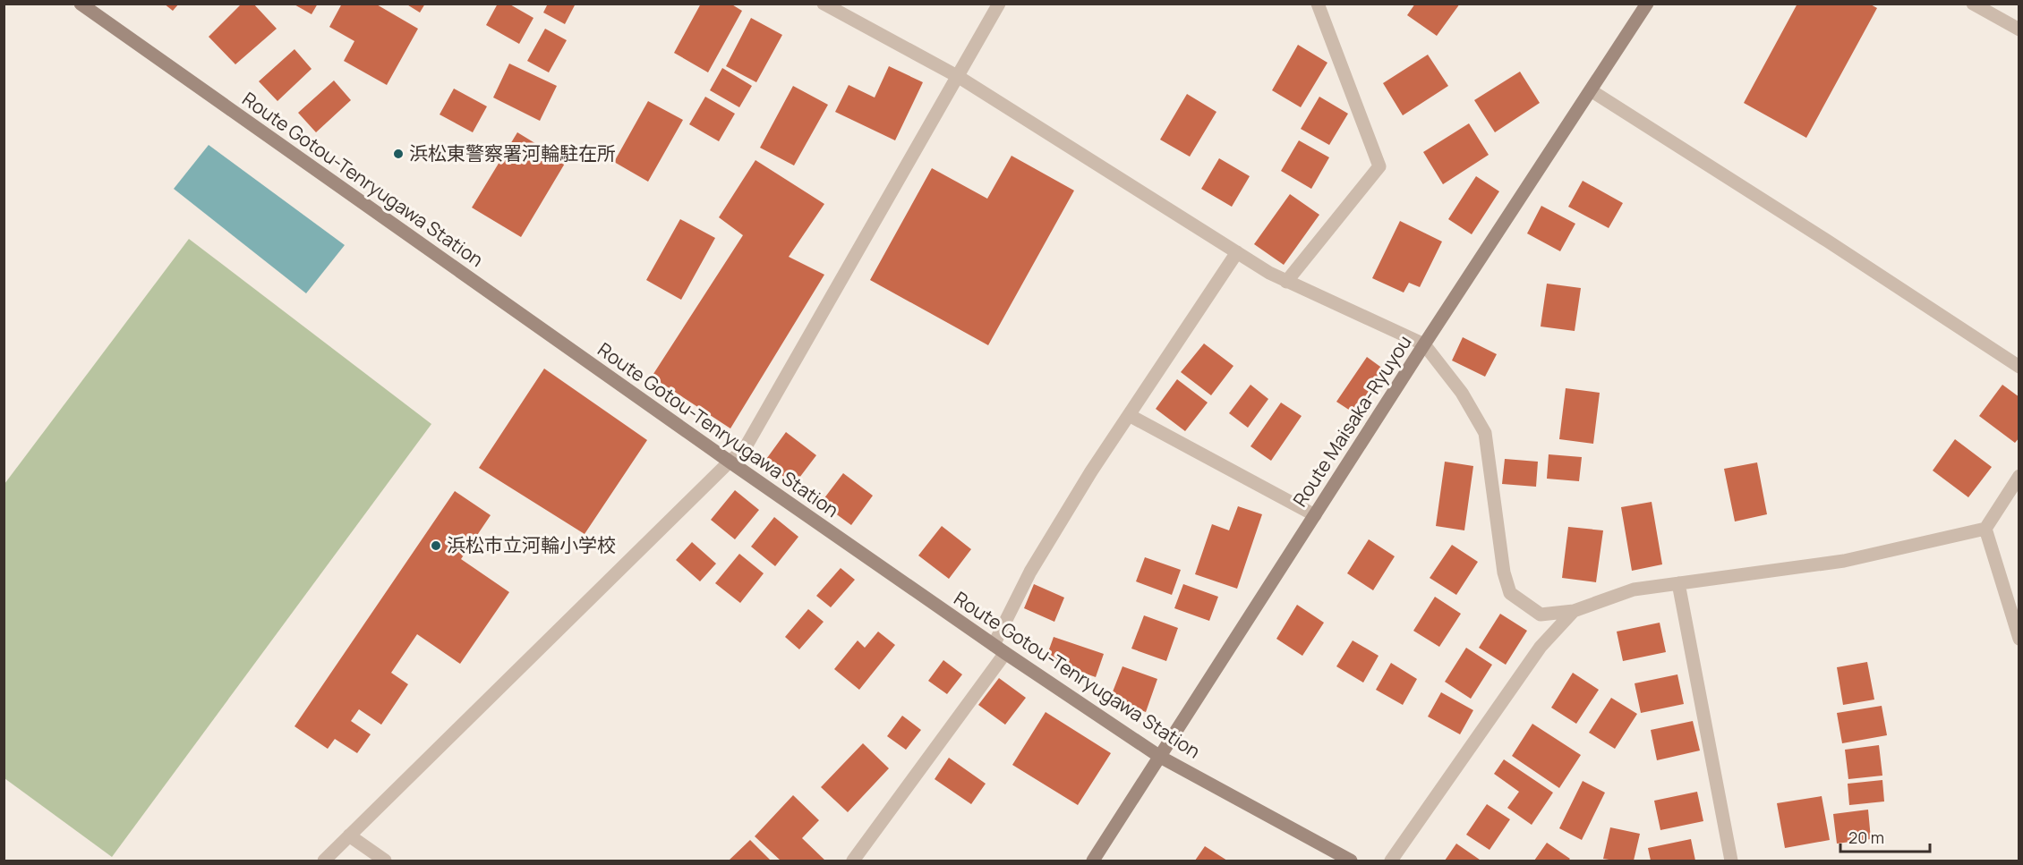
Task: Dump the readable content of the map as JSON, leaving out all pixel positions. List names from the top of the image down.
{
  "streets": {
    "main road": ["Route Gotou-Tenryugawa Station", "Route Maisaka-Ryuyou"]
  },
  "crossings": [
    ["Route Gotou-Tenryugawa Station", "Route Maisaka-Ryuyou"]
  ],
  "places": ["浜松東警察署河輪駐在所", "浜松市立河輪小学校"],
  "scale_bar": "20 m"
}
